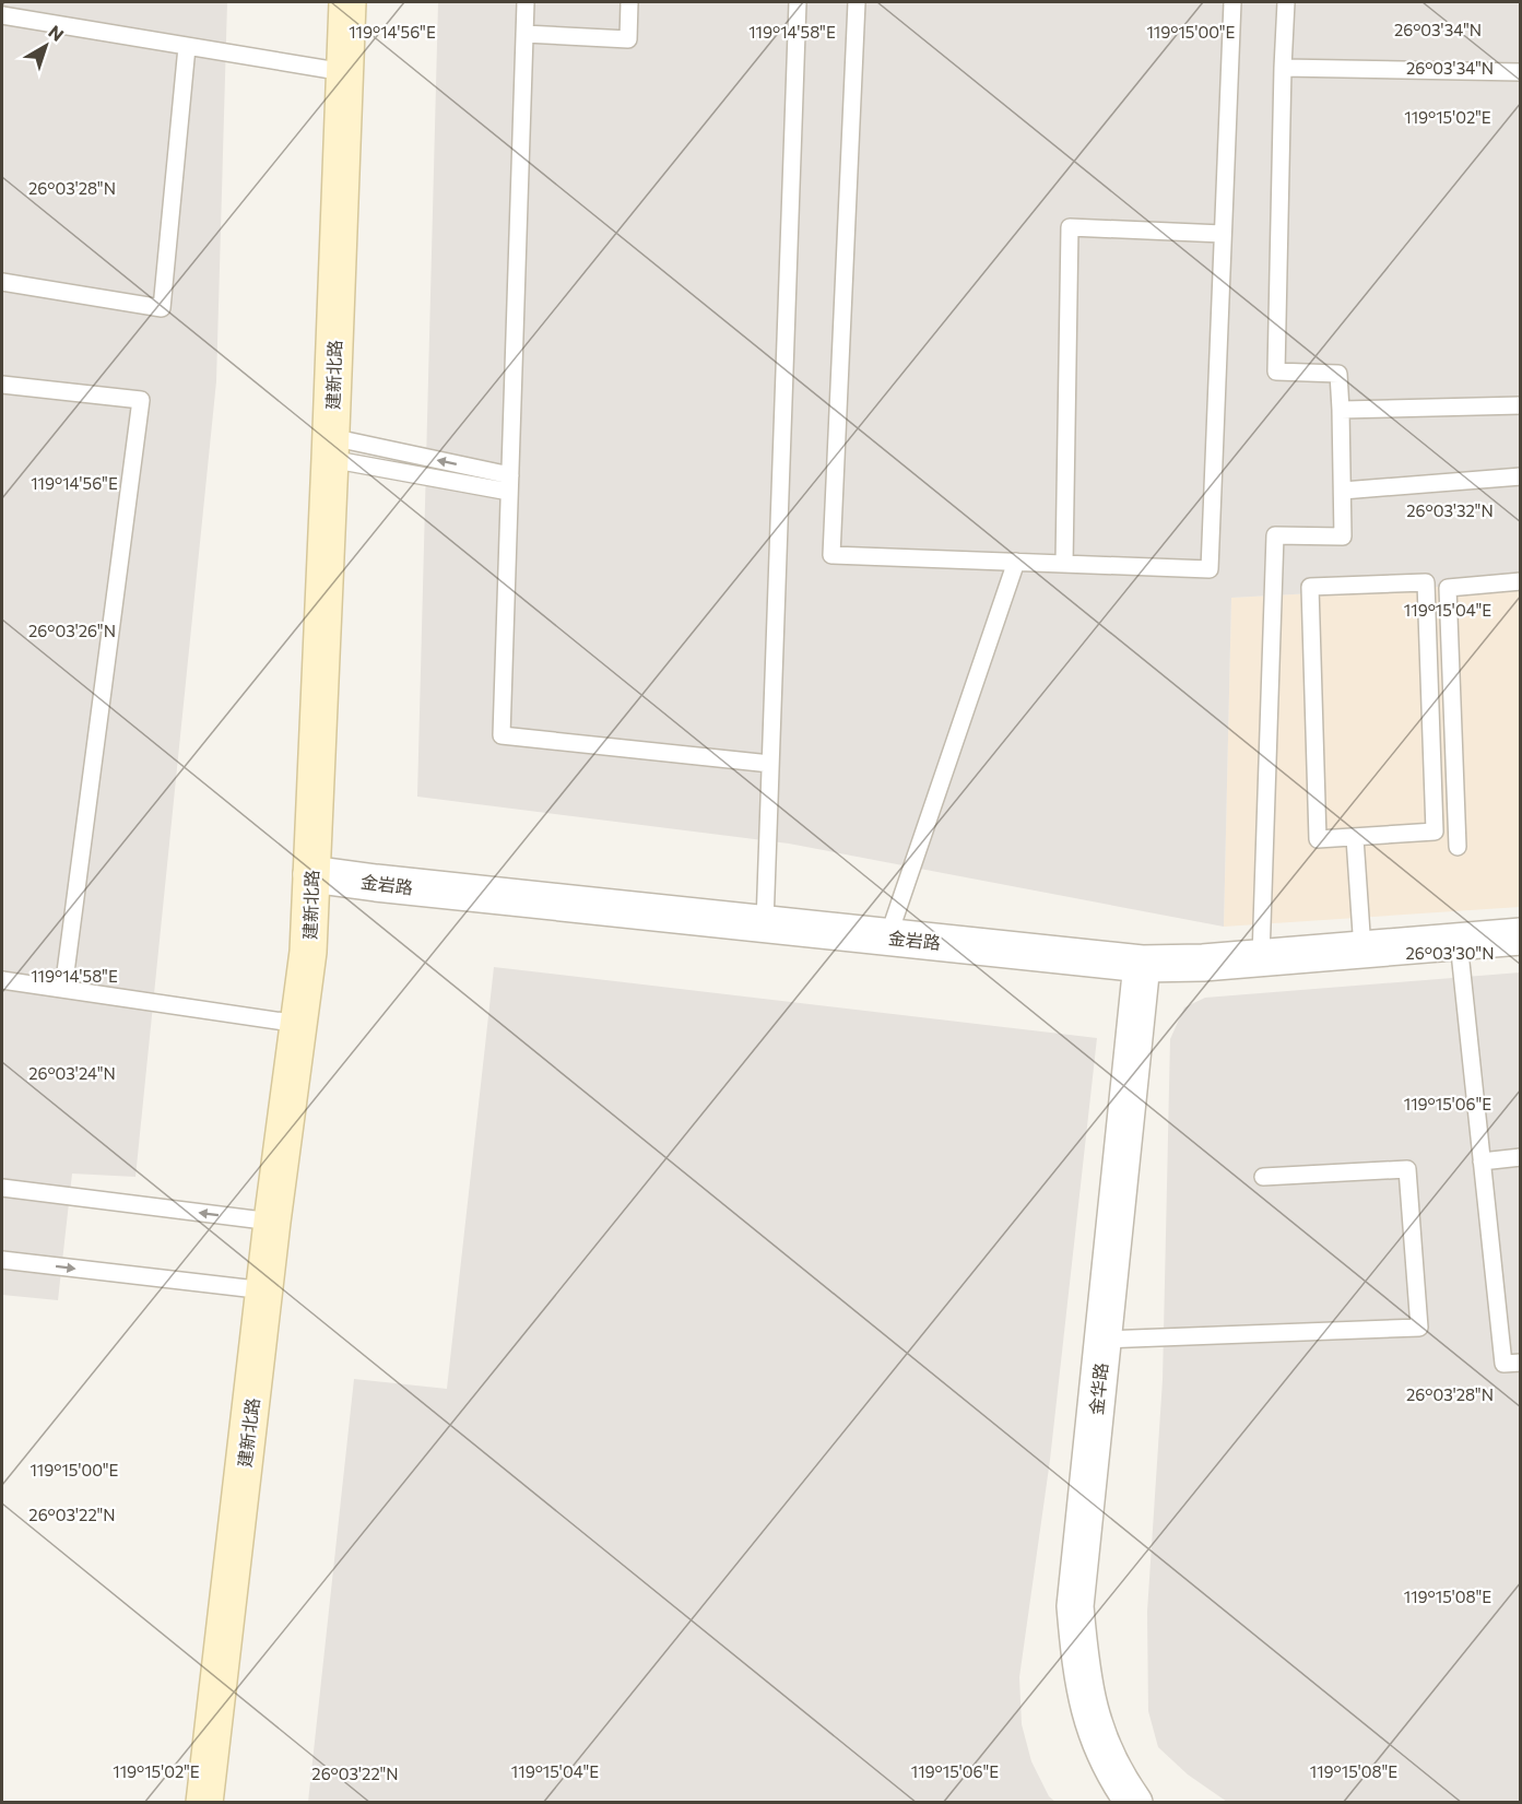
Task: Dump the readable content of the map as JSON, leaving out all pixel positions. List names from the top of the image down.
{
  "streets": {
    "main road": ["建新北路"],
    "street": ["金岩路", "金华路"]
  },
  "crossings": [
    ["建新北路", "金岩路"],
    ["金岩路", "金华路"]
  ],
  "north": "top right",
  "coordinates": [
    "26°03'34\"N",
    "119°14'56\"E",
    "119°15'00\"E",
    "119°14'58\"E",
    "119°15'02\"E",
    "26°03'28\"N",
    "26°03'32\"N",
    "119°15'04\"E",
    "26°03'26\"N",
    "26°03'30\"N",
    "26°03'24\"N",
    "119°15'06\"E",
    "26°03'22\"N",
    "119°15'08\"E"
  ]
}
